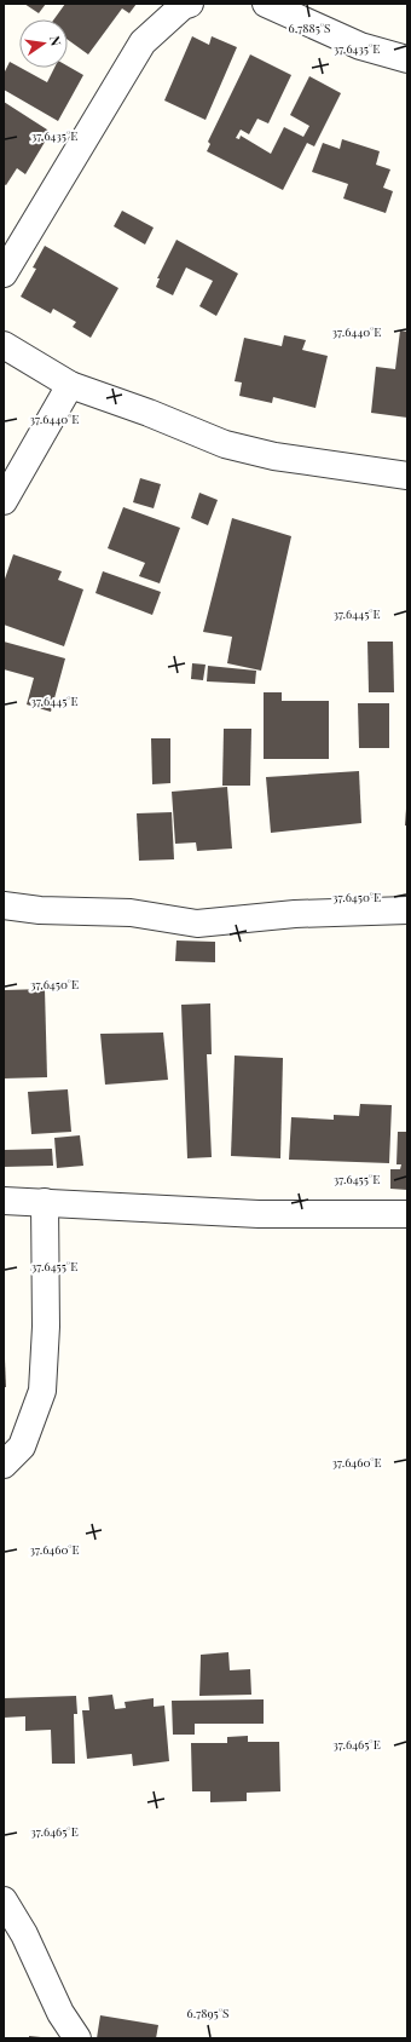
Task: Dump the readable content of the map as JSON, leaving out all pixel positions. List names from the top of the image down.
{
  "north": "right",
  "coordinates": [
    "6.7885°S",
    "37.6435°E",
    "37.6440°E",
    "37.6445°E",
    "37.6450°E",
    "37.6455°E",
    "37.6460°E",
    "37.6465°E",
    "6.7895°S"
  ]
}
